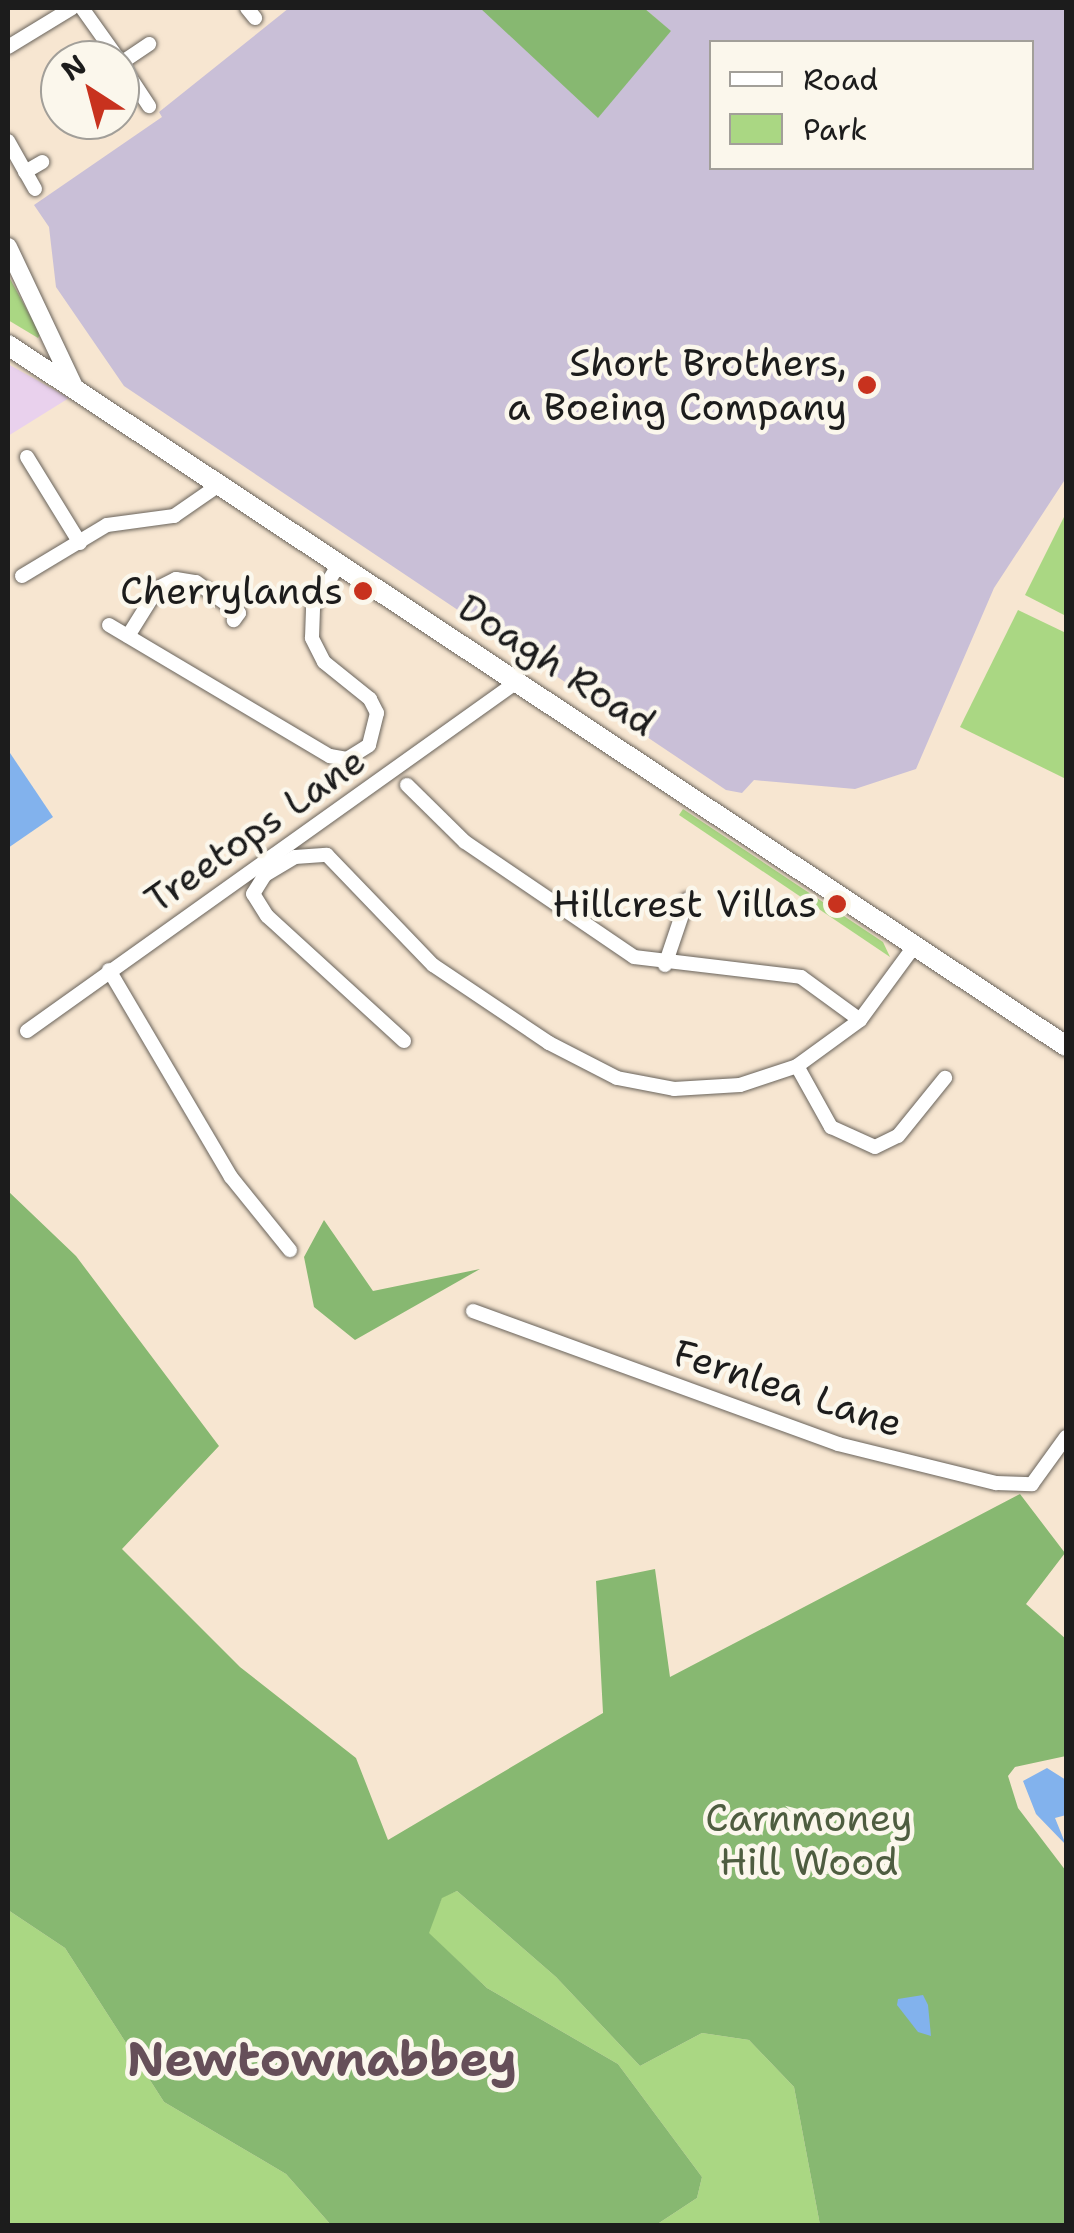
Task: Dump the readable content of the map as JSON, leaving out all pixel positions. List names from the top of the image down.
{
  "streets": {
    "main road": ["Doagh Road"],
    "street": ["Treetops Lane", "Fernlea Lane"]
  },
  "crossings": [
    ["Doagh Road", "Treetops Lane"]
  ],
  "districts": ["Newtownabbey"],
  "parks": ["Carnmoney Hill Wood"],
  "places": ["Short Brothers, a Boeing Company", "Cherrylands", "Hillcrest Villas"],
  "legend": ["Road", "Park"],
  "north": "top left"
}
